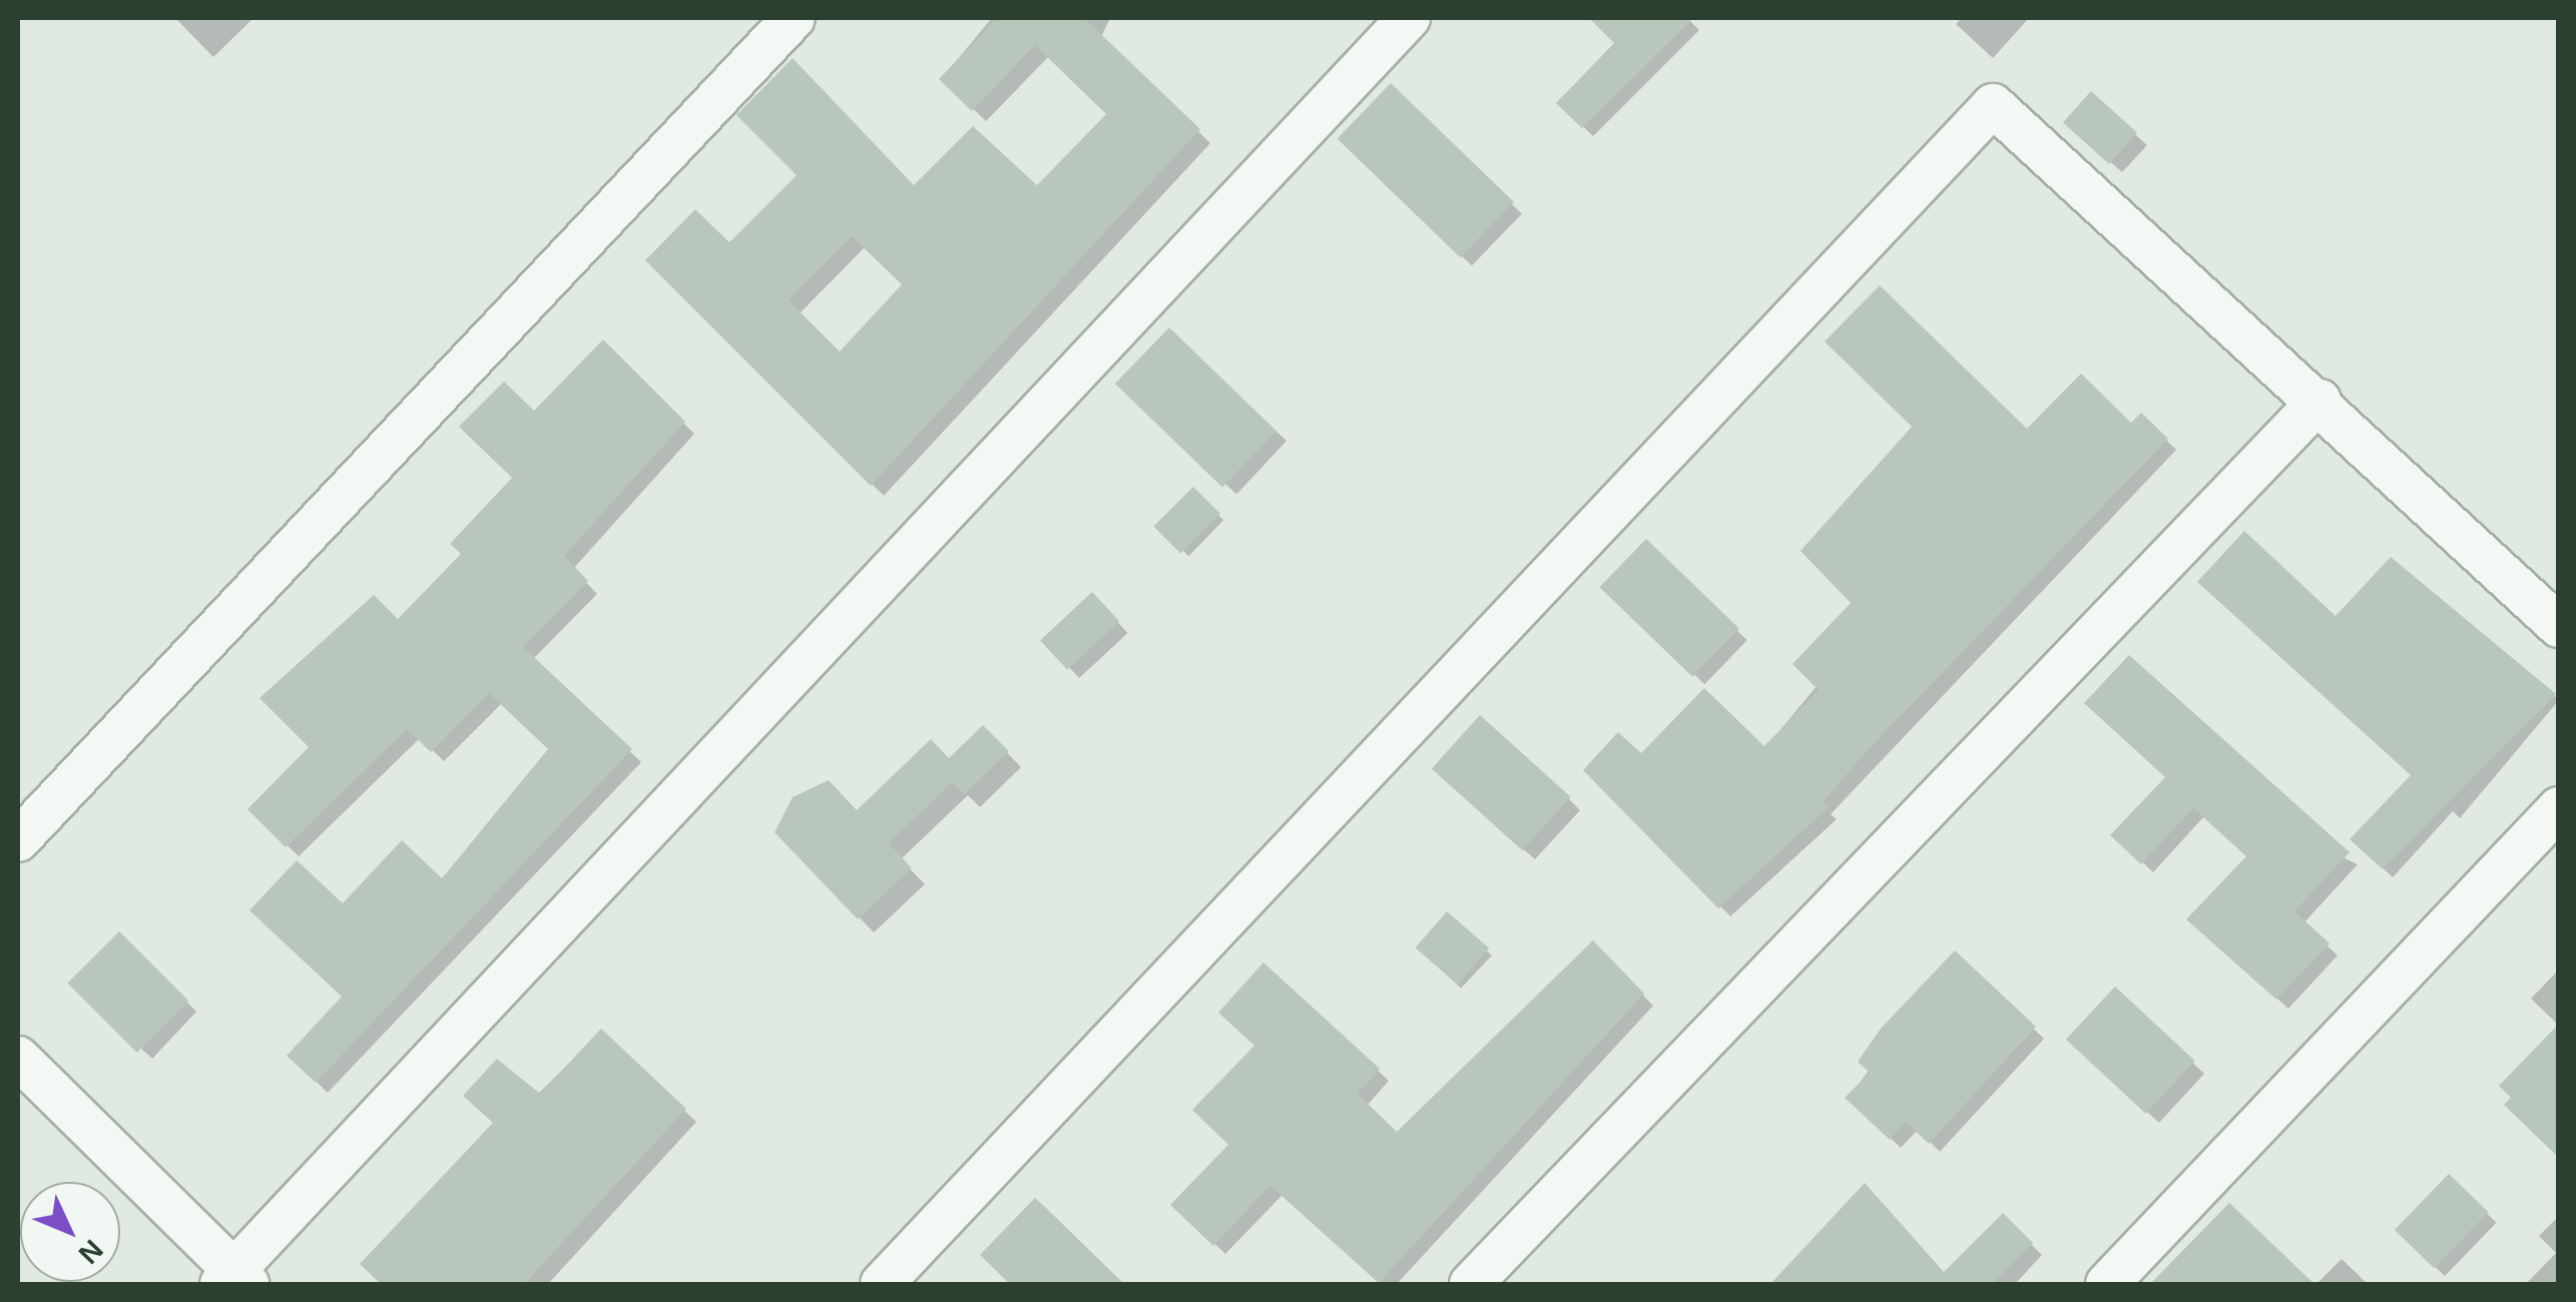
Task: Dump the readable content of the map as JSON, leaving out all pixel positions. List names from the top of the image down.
{
  "north": "bottom right"
}
